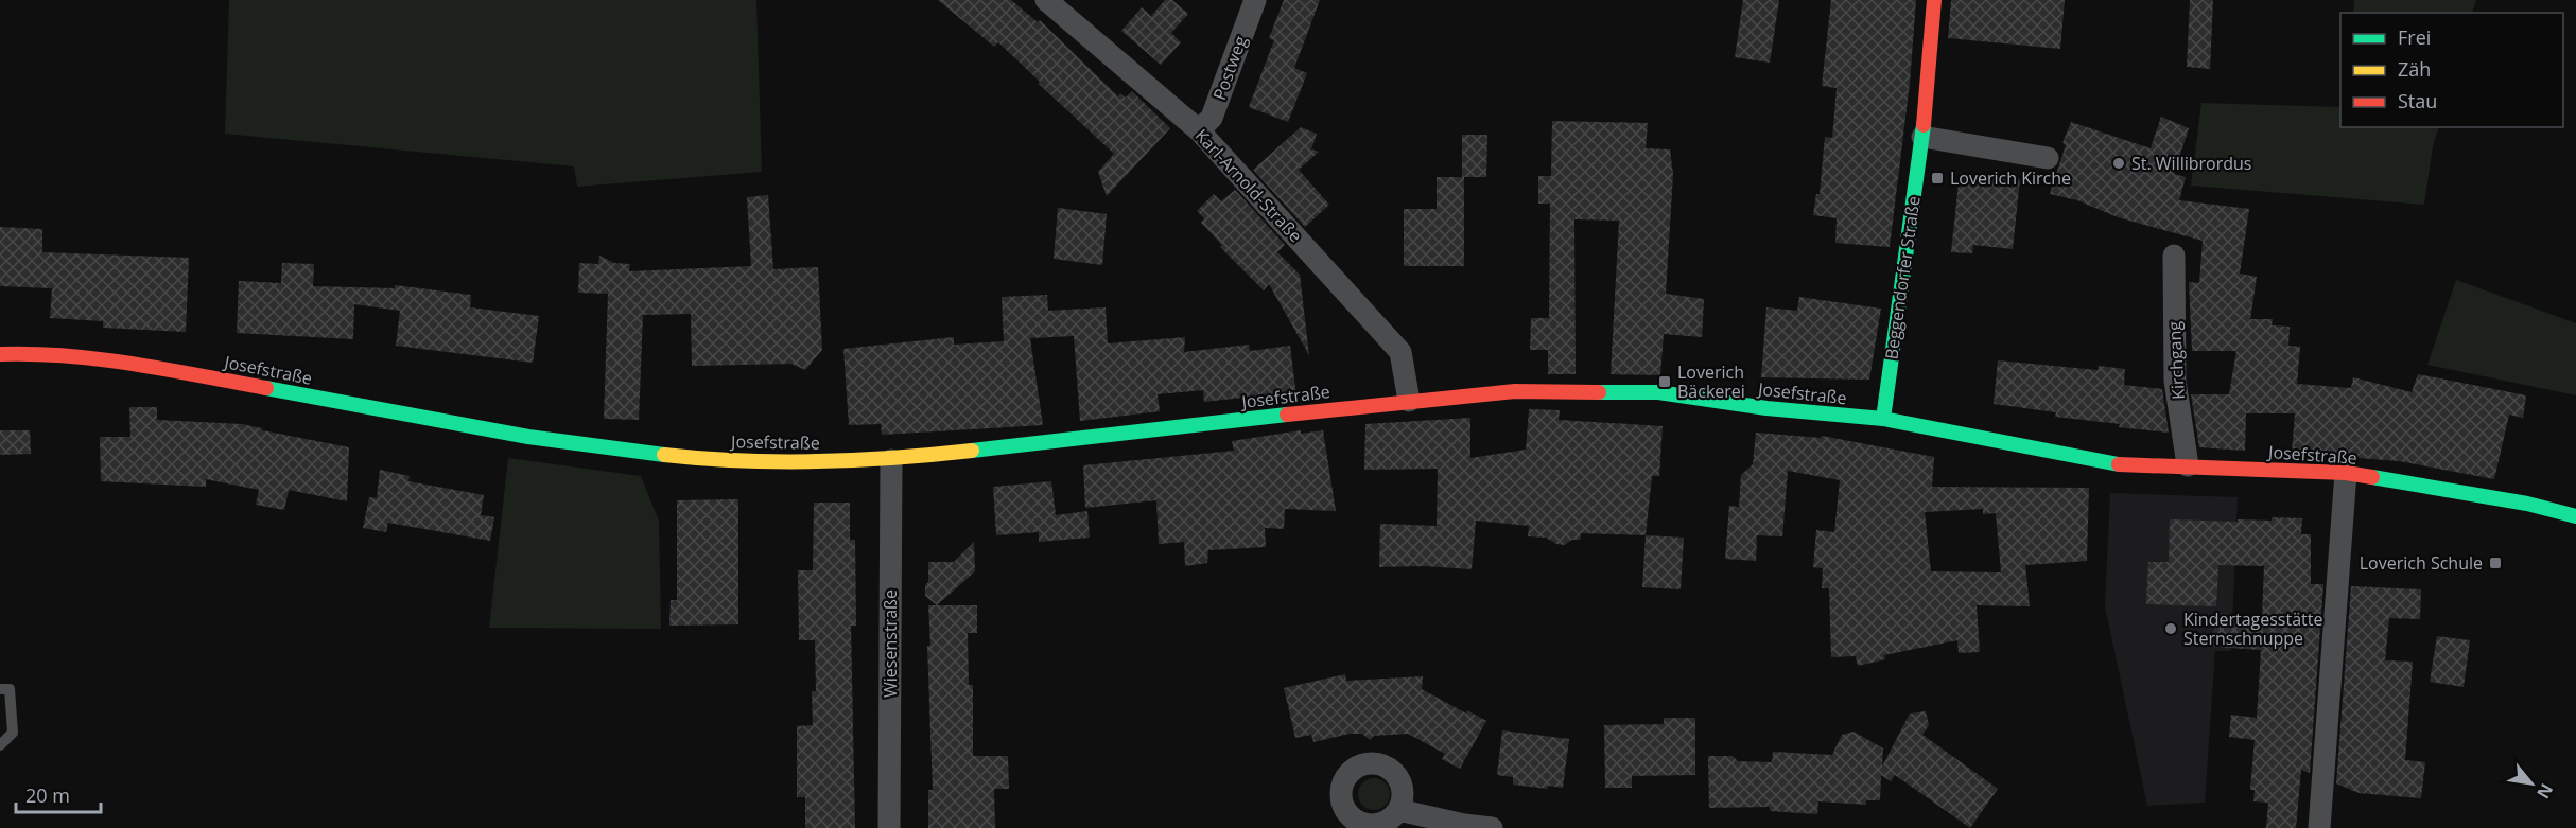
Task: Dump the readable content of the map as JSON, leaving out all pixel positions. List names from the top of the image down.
{
  "streets": {
    "street": [
      "Postweg",
      "Karl-Arnold-Straße",
      "Beggendorfer Straße",
      "Kirchgang",
      "Josefstraße",
      "Wiesenstraße"
    ]
  },
  "crossings": [
    ["Postweg", "Karl-Arnold-Straße"],
    ["Karl-Arnold-Straße", "Josefstraße"],
    ["Beggendorfer Straße", "Josefstraße"],
    ["Kirchgang", "Josefstraße"],
    ["Josefstraße", "Wiesenstraße"]
  ],
  "places": {
    "other": ["St. Willibrordus", "Kindertagesstätte Sternschnuppe"],
    "transit": ["Loverich Kirche", "Loverich Bäckerei", "Loverich Schule"]
  },
  "legend": ["Frei", "Zäh", "Stau"],
  "scale_bar": "20 m",
  "north": "bottom right"
}
